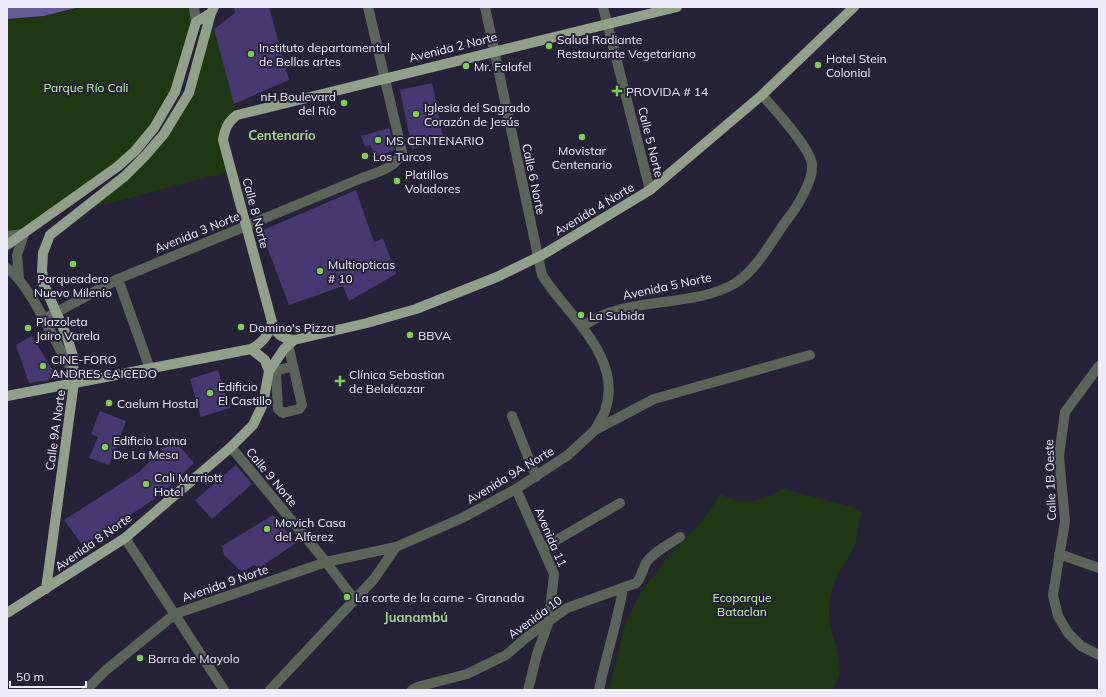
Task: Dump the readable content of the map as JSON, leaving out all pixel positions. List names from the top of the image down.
{
  "streets": {
    "main road": [
      "Avenida 2 Norte",
      "Avenida 4 Norte",
      "Calle 8 Norte",
      "Calle 9A Norte",
      "Avenida 8 Norte"
    ],
    "street": [
      "Calle 5 Norte",
      "Calle 6 Norte",
      "Avenida 3 Norte",
      "Avenida 5 Norte",
      "Avenida 9A Norte",
      "Calle 9 Norte",
      "Calle 1B Oeste",
      "Avenida 11",
      "Avenida 9 Norte",
      "Avenida 10"
    ]
  },
  "crossings": [
    ["Avenida 2 Norte", "Calle 5 Norte"],
    ["Avenida 2 Norte", "Calle 6 Norte"],
    ["Avenida 2 Norte", "Calle 8 Norte"],
    ["Avenida 2 Norte", "Avenida 3 Norte"],
    ["Calle 5 Norte", "Avenida 4 Norte"],
    ["Calle 6 Norte", "Avenida 4 Norte"],
    ["Calle 6 Norte", "Avenida 5 Norte"],
    ["Calle 6 Norte", "Avenida 9A Norte"],
    ["Avenida 4 Norte", "Calle 8 Norte"],
    ["Avenida 4 Norte", "Avenida 5 Norte"],
    ["Avenida 4 Norte", "Avenida 8 Norte"],
    ["Calle 8 Norte", "Avenida 3 Norte"],
    ["Calle 8 Norte", "Avenida 8 Norte"],
    ["Calle 9A Norte", "Avenida 8 Norte"],
    ["Avenida 9A Norte", "Avenida 11"],
    ["Avenida 9A Norte", "Avenida 9 Norte"],
    ["Calle 9 Norte", "Avenida 8 Norte"],
    ["Calle 9 Norte", "Avenida 9 Norte"],
    ["Avenida 11", "Avenida 10"]
  ],
  "districts": ["Centenario", "Juanambú"],
  "parks": ["Parque Río Cali", "Ecoparque Bataclan"],
  "places": {
    "other": [
      "Salud Radiante Restaurante Vegetariano",
      "Instituto departamental de Bellas artes",
      "Hotel Stein Colonial",
      "Mr. Falafel",
      "nH Boulevard del Río",
      "Iglesia del Sagrado Corazón de Jesús",
      "Movistar Centenario",
      "MS CENTENARIO",
      "Los Turcos",
      "Platillos Voladores",
      "Parqueadero Nuevo Milenio",
      "Multiopticas # 10",
      "La Subida",
      "Domino's Pizza",
      "Plazoleta Jairo Varela",
      "BBVA",
      "CINE-FORO ANDRES CAICEDO",
      "Edificio El Castillo",
      "Caelum Hostal",
      "Edificio Loma De La Mesa",
      "Cali Marriott Hotel",
      "Movich Casa del Alferez",
      "La corte de la carne - Granada",
      "Barra de Mayolo"
    ],
    "health": ["PROVIDA # 14", "Clínica Sebastian de Belalcazar"]
  },
  "scale_bar": "50 m"
}
